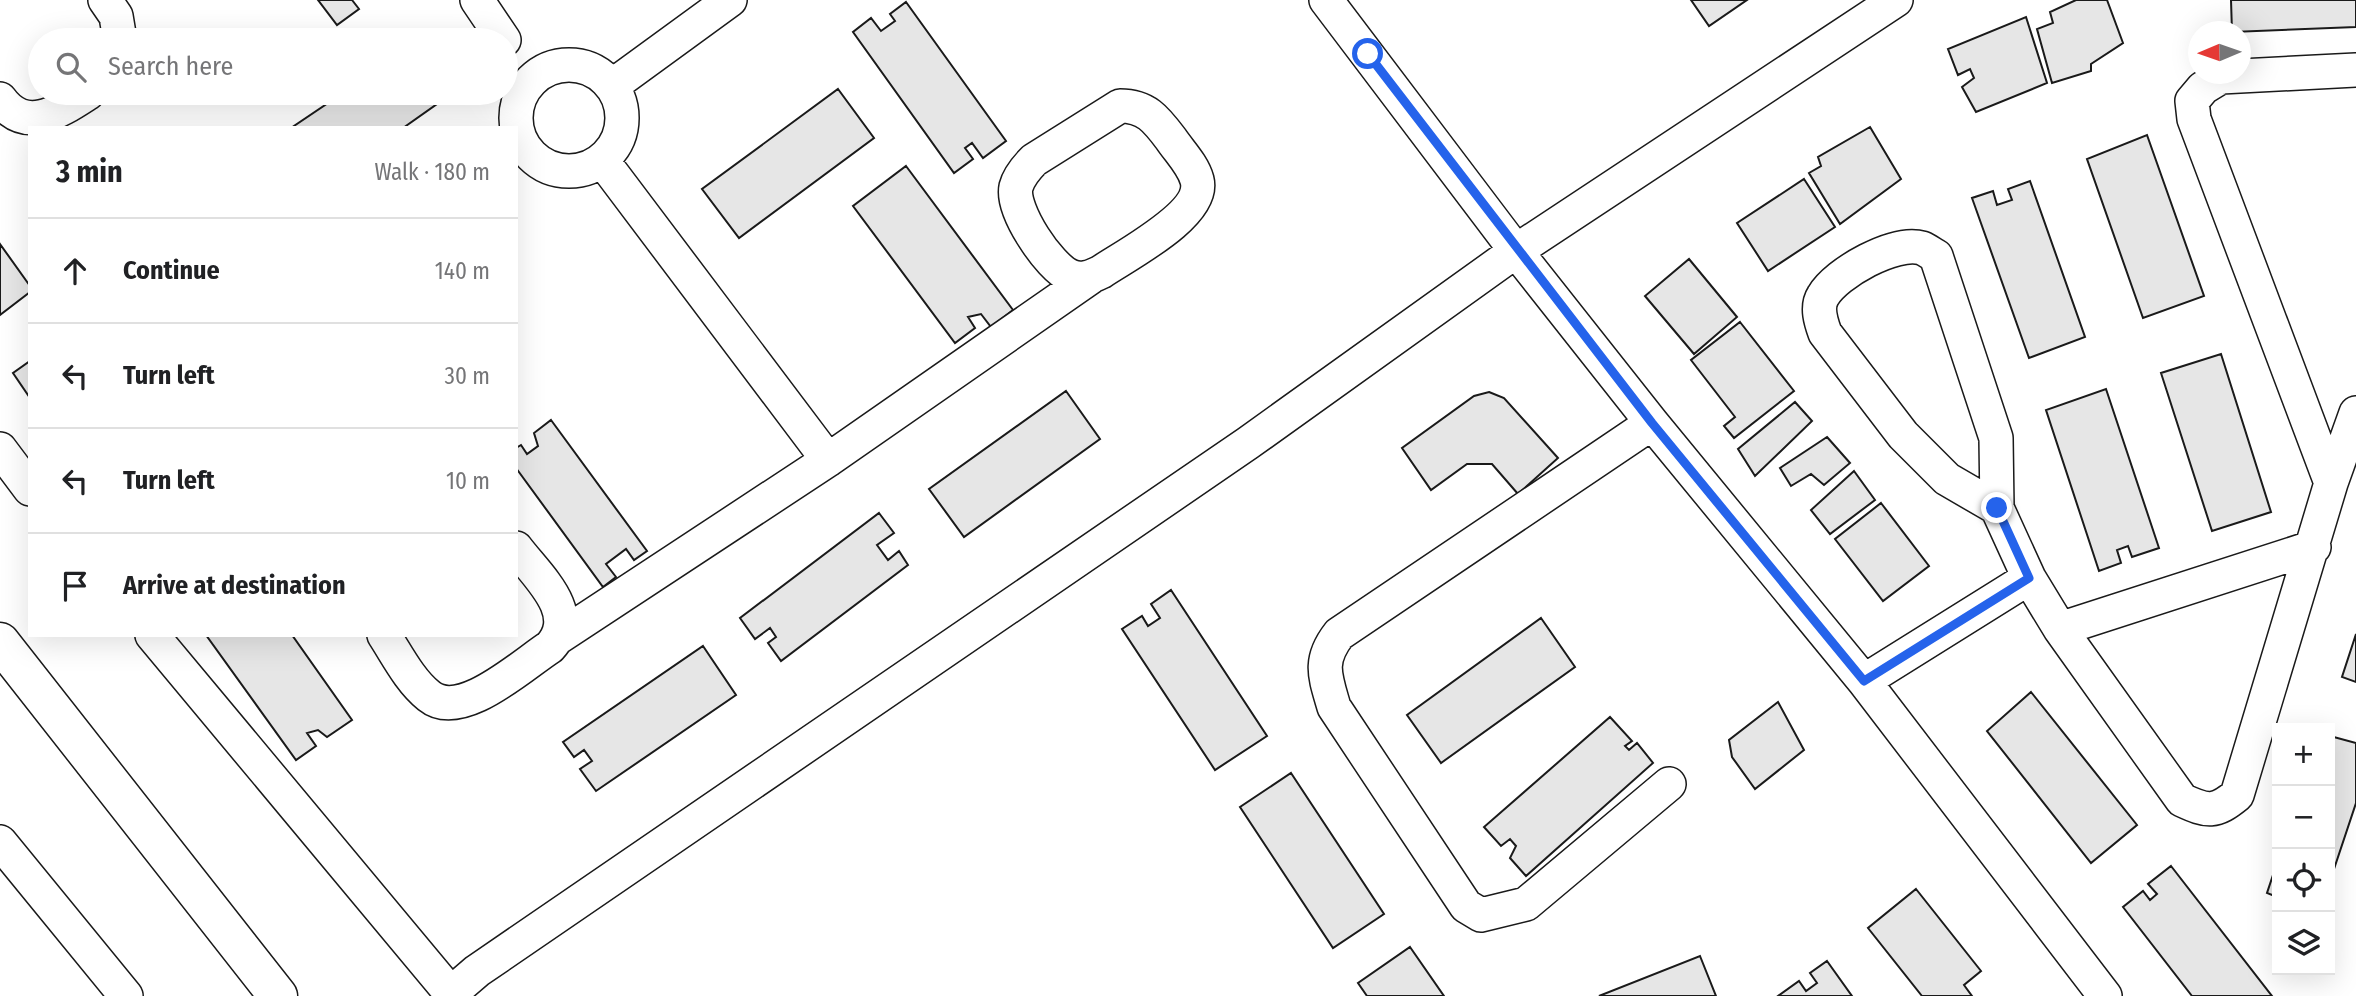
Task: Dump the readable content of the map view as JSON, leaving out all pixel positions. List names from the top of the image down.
{
  "north": "left",
  "page": {
    "search": "Search here",
    "heading": ["3 min", "Walk · 180 m"],
    "list": [
      ["Continue", "140 m"],
      ["Turn left", "30 m"],
      ["Turn left", "10 m"],
      "Arrive at destination"
    ],
    "map_buttons": ["+", "−"]
  }
}
